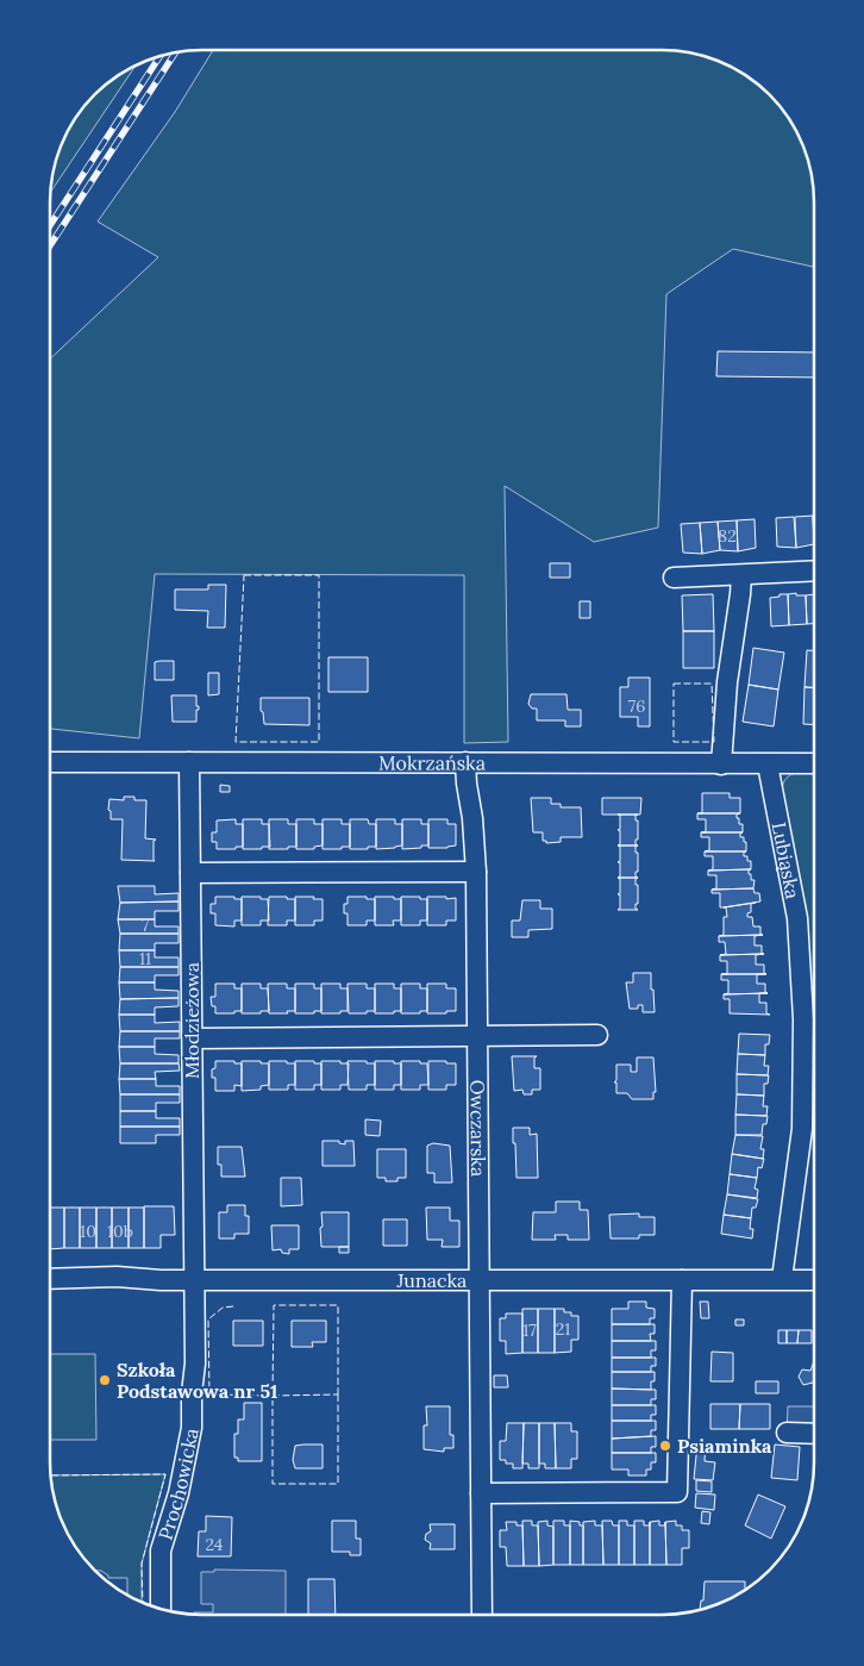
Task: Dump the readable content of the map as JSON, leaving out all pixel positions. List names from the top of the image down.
{
  "streets": {
    "street": [
      "Mokrzańska",
      "Lubiąska",
      "Młodzieżowa",
      "Owczarska",
      "Junacka",
      "Prochowicka"
    ]
  },
  "crossings": [
    ["Mokrzańska", "Lubiąska"],
    ["Mokrzańska", "Młodzieżowa"],
    ["Mokrzańska", "Owczarska"],
    ["Lubiąska", "Junacka"],
    ["Młodzieżowa", "Junacka"],
    ["Młodzieżowa", "Prochowicka"],
    ["Owczarska", "Junacka"],
    ["Junacka", "Prochowicka"]
  ],
  "places": ["Szkoła Podstawowa nr 51", "Psiaminka"],
  "house_numbers": [
    "82",
    "76",
    "7",
    "11",
    "10",
    "10b",
    "21",
    "17",
    "24"
  ]
}
